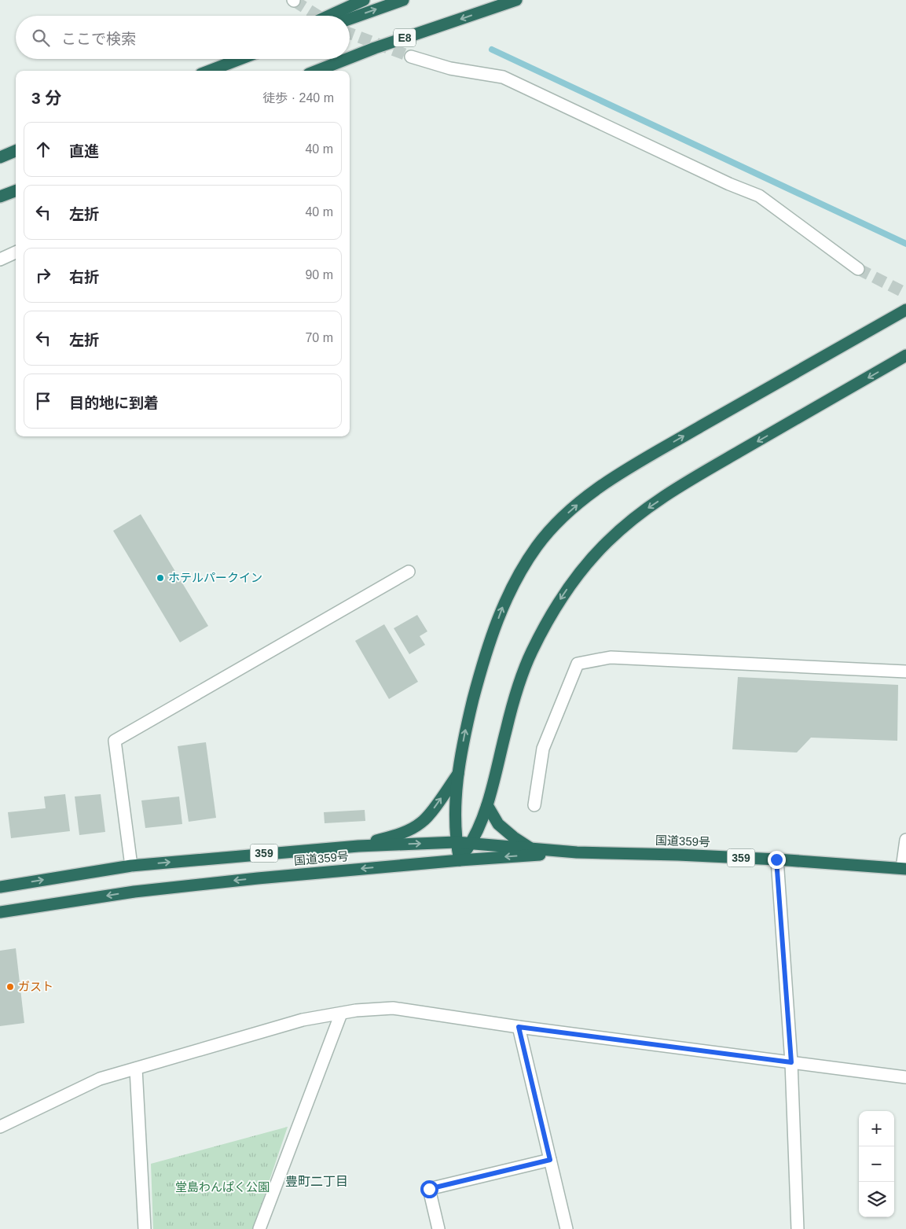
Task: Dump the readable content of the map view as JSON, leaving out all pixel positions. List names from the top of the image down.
{
  "streets": {
    "highway": ["E8", "国道359号", "359"]
  },
  "districts": ["豊町二丁目"],
  "parks": ["堂島わんぱく公園"],
  "places": ["ホテルパークイン", "ガスト"],
  "page": {
    "search": "ここで検索",
    "heading": ["3 分", "徒歩 · 240 m"],
    "list": [
      ["直進", "40 m"],
      ["左折", "40 m"],
      ["右折", "90 m"],
      ["左折", "70 m"],
      "目的地に到着"
    ],
    "map_buttons": ["+", "−"]
  }
}
